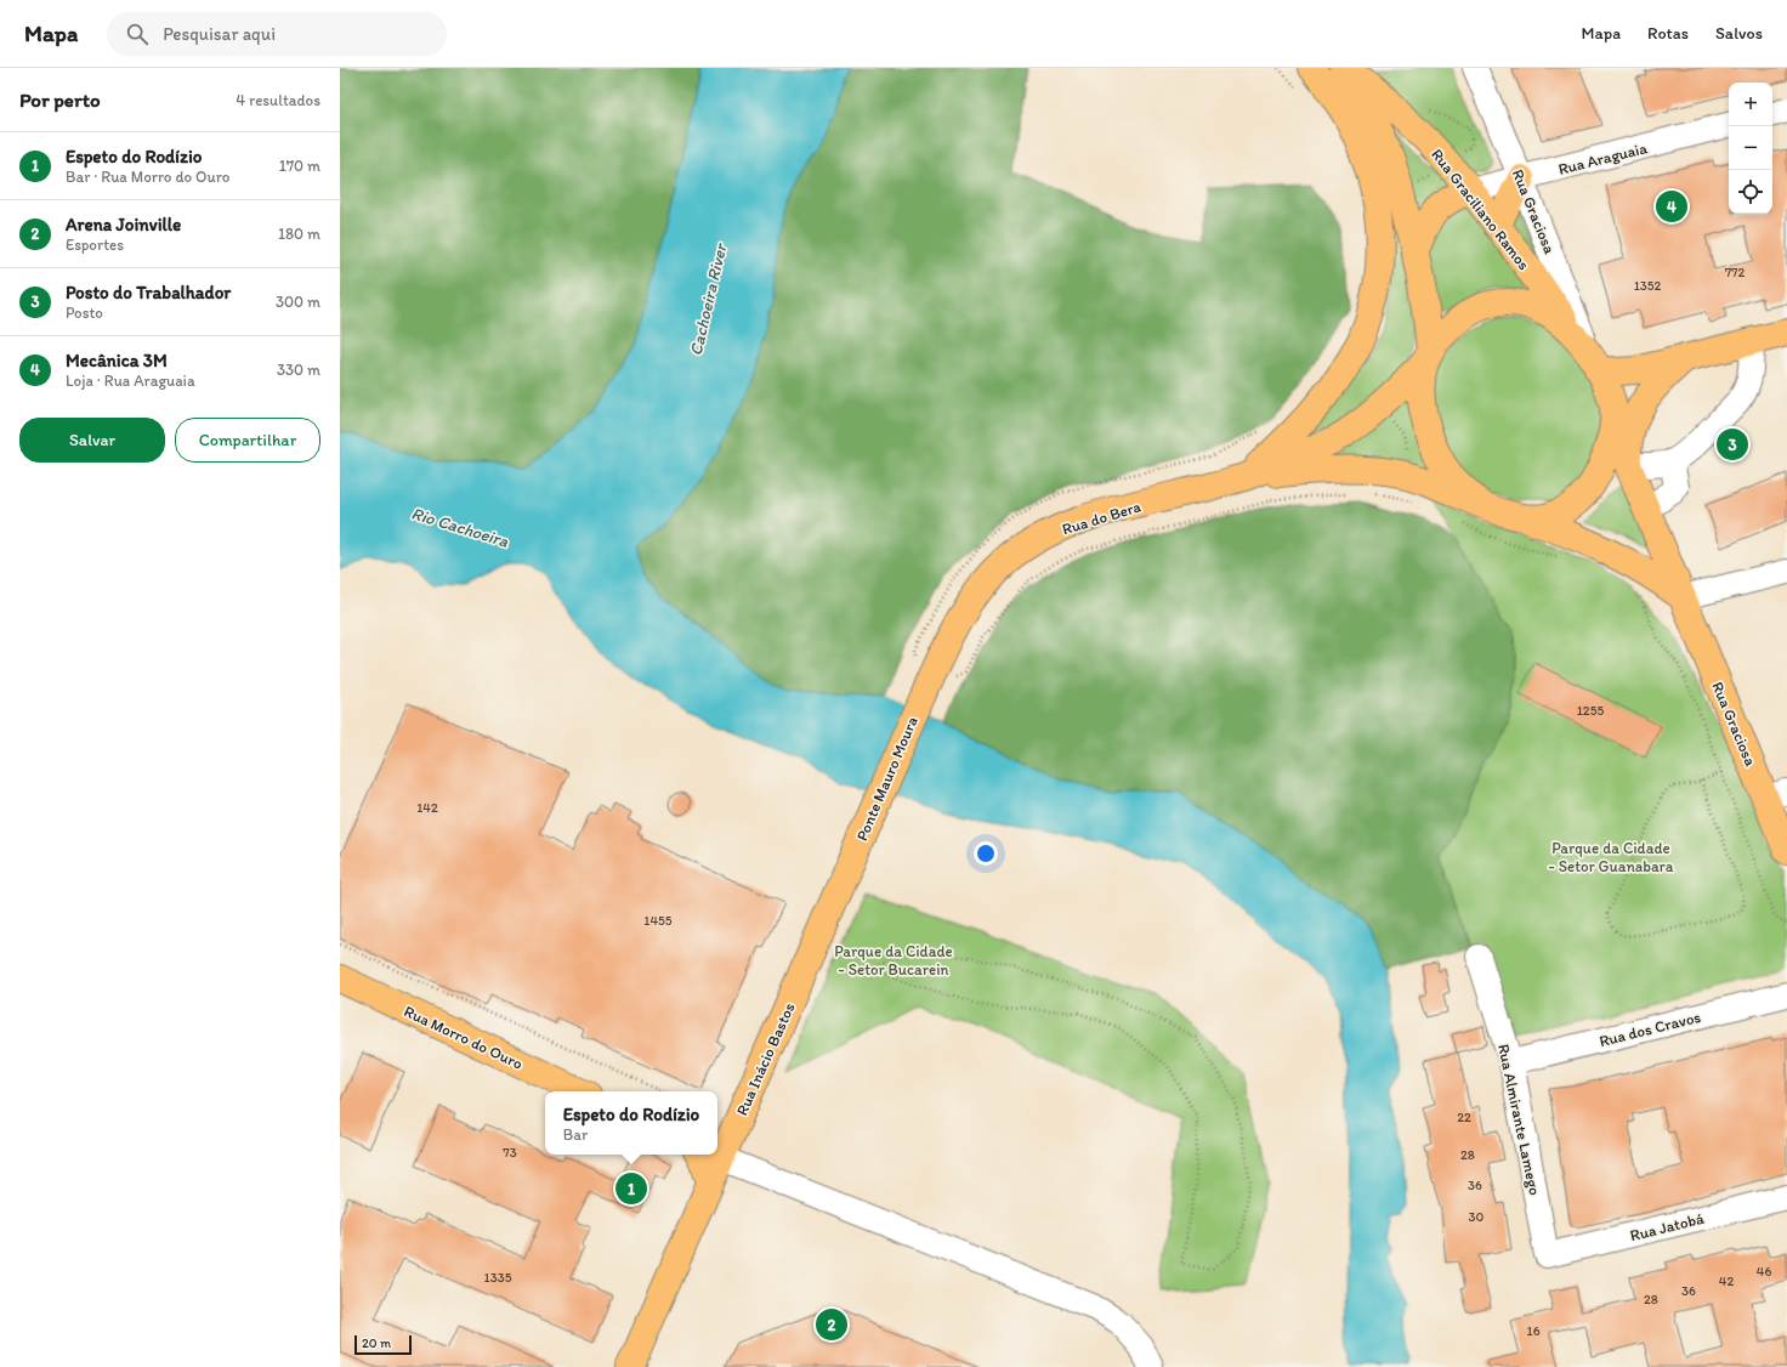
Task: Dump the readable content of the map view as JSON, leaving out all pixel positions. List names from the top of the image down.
{
  "streets": {
    "main road": [
      "Rua Graciliano Ramos",
      "Rua Graciosa",
      "Rua do Bera",
      "Ponte Mauro Moura",
      "Rua Morro do Ouro",
      "Rua Inácio Bastos"
    ],
    "street": [
      "Rua Araguaia",
      "Rua dos Cravos",
      "Rua Almirante Lamego",
      "Rua Jatobá"
    ]
  },
  "crossings": [
    ["Rua Araguaia", "Rua Graciliano Ramos"],
    ["Rua Araguaia", "Rua Graciosa"],
    ["Rua Graciliano Ramos", "Rua Graciosa"],
    ["Rua Graciliano Ramos", "Rua do Bera"],
    ["Rua Graciosa", "Rua do Bera"],
    ["Rua do Bera", "Ponte Mauro Moura"],
    ["Ponte Mauro Moura", "Rua Inácio Bastos"],
    ["Rua dos Cravos", "Rua Almirante Lamego"],
    ["Rua Almirante Lamego", "Rua Jatobá"]
  ],
  "water": ["Cachoeira River", "Rio Cachoeira"],
  "parks": ["Parque da Cidade - Setor Guanabara", "Parque da Cidade - Setor Bucarein"],
  "house_numbers": [
    "772",
    "1352",
    "1255",
    "142",
    "1455",
    "22",
    "73",
    "28",
    "36",
    "30",
    "46",
    "1335",
    "42",
    "36",
    "28",
    "16"
  ],
  "scale_bar": "20 m",
  "page": {
    "header": "Mapa",
    "search": "Pesquisar aqui",
    "nav": ["Mapa", "Rotas", "Salvos"],
    "heading": ["Por perto", "4 resultados"],
    "map_buttons": ["+", "−"],
    "list": [
      {
        "mark": "1",
        "name": "Espeto do Rodízio",
        "note": "Bar · Rua Morro do Ouro",
        "value": "170 m"
      },
      {
        "mark": "2",
        "name": "Arena Joinville",
        "note": "Esportes",
        "value": "180 m"
      },
      {
        "mark": "3",
        "name": "Posto do Trabalhador",
        "note": "Posto",
        "value": "300 m"
      },
      {
        "mark": "4",
        "name": "Mecânica 3M",
        "note": "Loja · Rua Araguaia",
        "value": "330 m"
      }
    ],
    "pins": [
      "4",
      "3",
      "1",
      "2"
    ],
    "buttons": ["Salvar", "Compartilhar"],
    "popup": ["Espeto do Rodízio", "Bar"],
    "scale": "20 m"
  }
}
